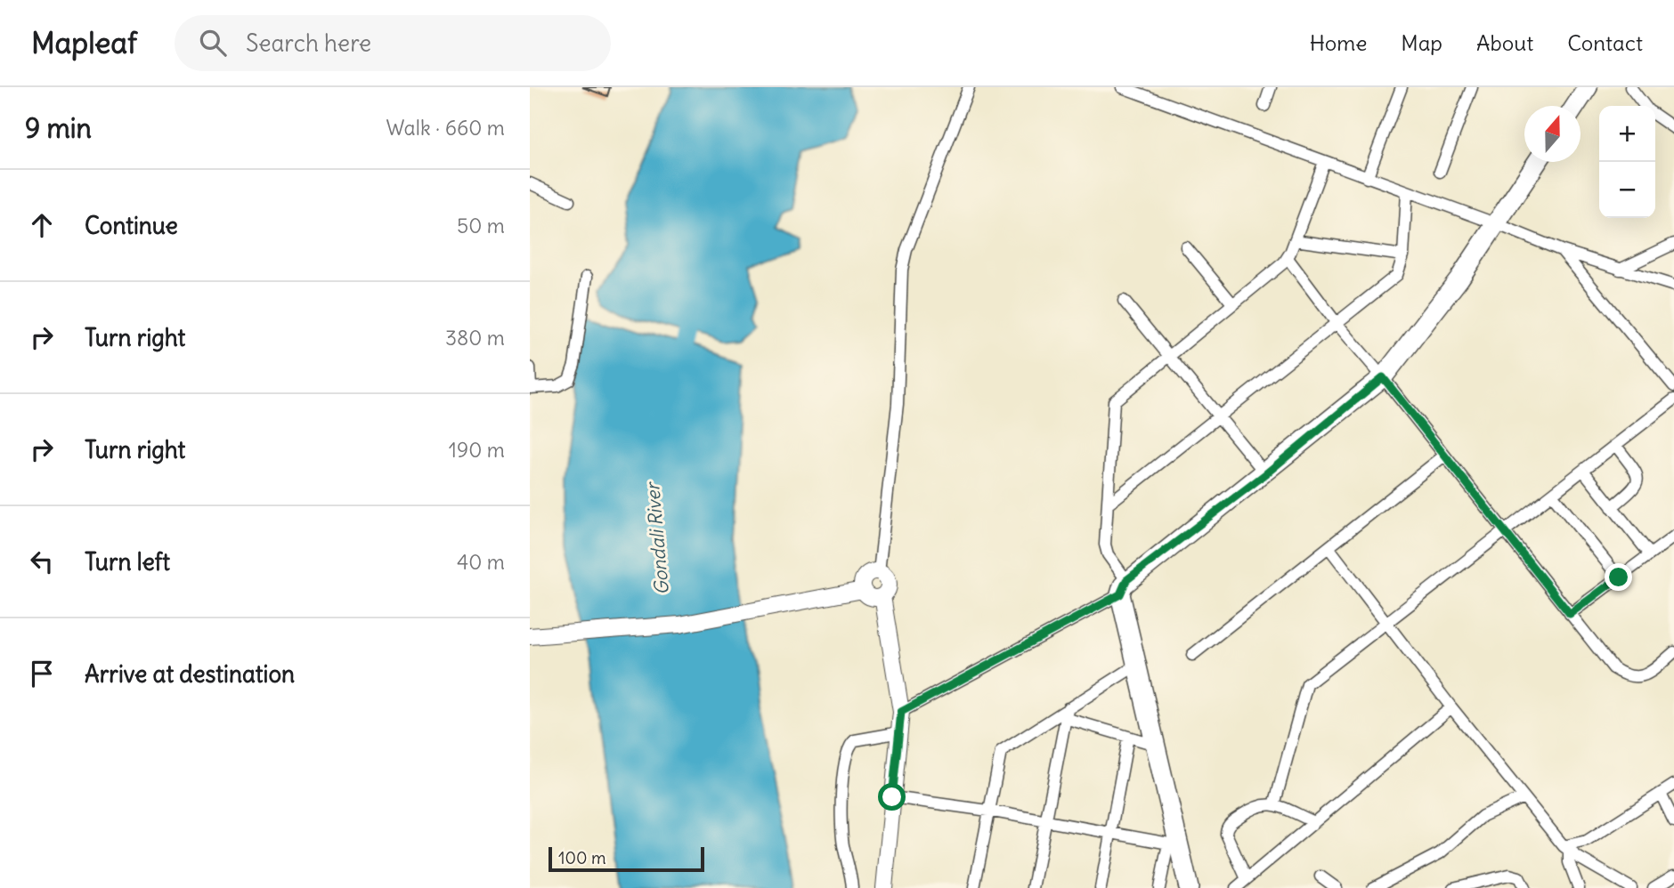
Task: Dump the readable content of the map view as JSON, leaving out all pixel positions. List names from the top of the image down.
{
  "water": ["Gondali River"],
  "scale_bar": "100 m",
  "north": "top",
  "page": {
    "header": "Mapleaf",
    "search": "Search here",
    "nav": [
      "Home",
      "Map",
      "About",
      "Contact"
    ],
    "heading": ["9 min", "Walk · 660 m"],
    "map_buttons": ["+", "−"],
    "list": [
      ["Continue", "50 m"],
      ["Turn right", "380 m"],
      ["Turn right", "190 m"],
      ["Turn left", "40 m"],
      "Arrive at destination"
    ],
    "scale": "100 m"
  }
}
